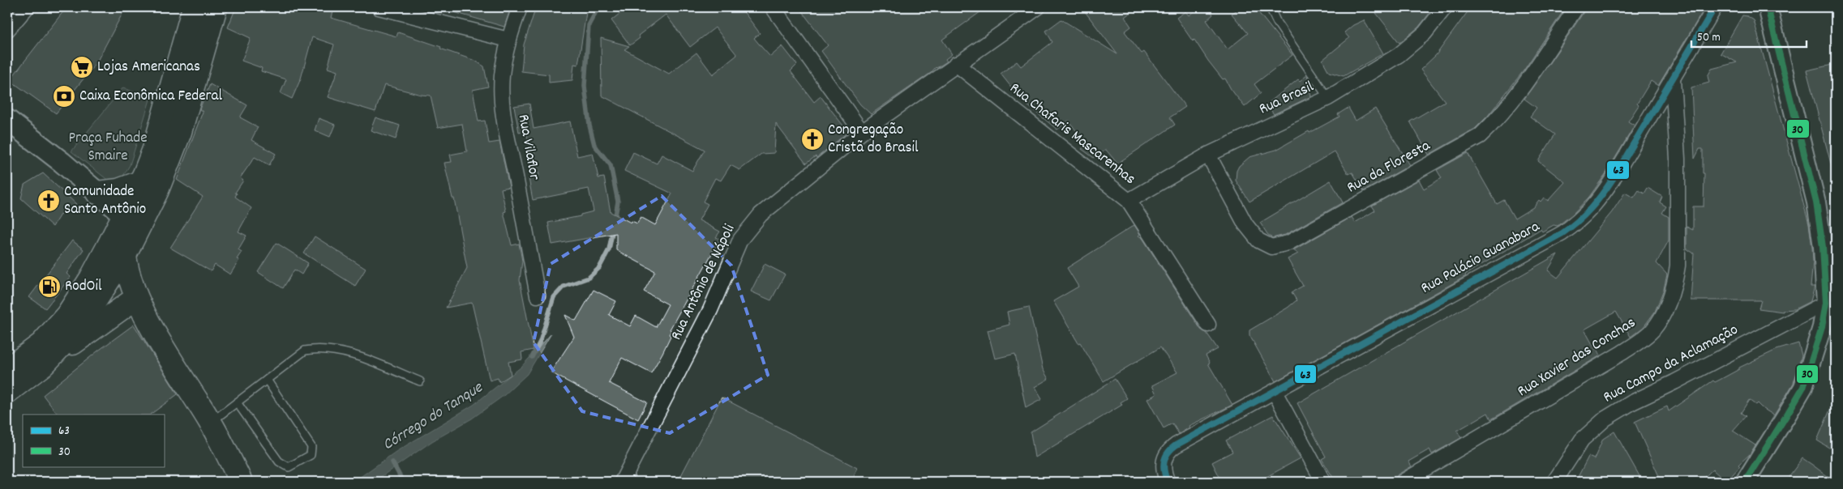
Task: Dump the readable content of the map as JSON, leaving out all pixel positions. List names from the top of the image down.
{
  "streets": {
    "street": [
      "Rua Brasil",
      "Rua Chafaris Mascarenhas",
      "Rua Vilaflor",
      "Rua da Floresta",
      "Rua Palácio Guanabara",
      "Rua Antônio de Nápoli",
      "Rua Xavier das Conchas",
      "Rua Campo da Aclamação"
    ]
  },
  "crossings": [
    ["Rua Brasil", "Rua Chafaris Mascarenhas"],
    ["Rua Brasil", "Rua da Floresta"],
    ["Rua Chafaris Mascarenhas", "Rua Antônio de Nápoli"],
    ["Rua Palácio Guanabara", "Rua Xavier das Conchas"]
  ],
  "water": ["Córrego do Tanque"],
  "parks": ["Praça Fuhade Smaire"],
  "places": {
    "supermarket": ["Lojas Americanas"],
    "bank": ["Caixa Econômica Federal"],
    "church": ["Congregação Cristã do Brasil", "Comunidade Santo Antônio"],
    "fuel station": ["RodOil"]
  },
  "lines": ["transit line 63", "transit line 30"],
  "legend": ["63", "30"],
  "scale_bar": "50 m"
}
